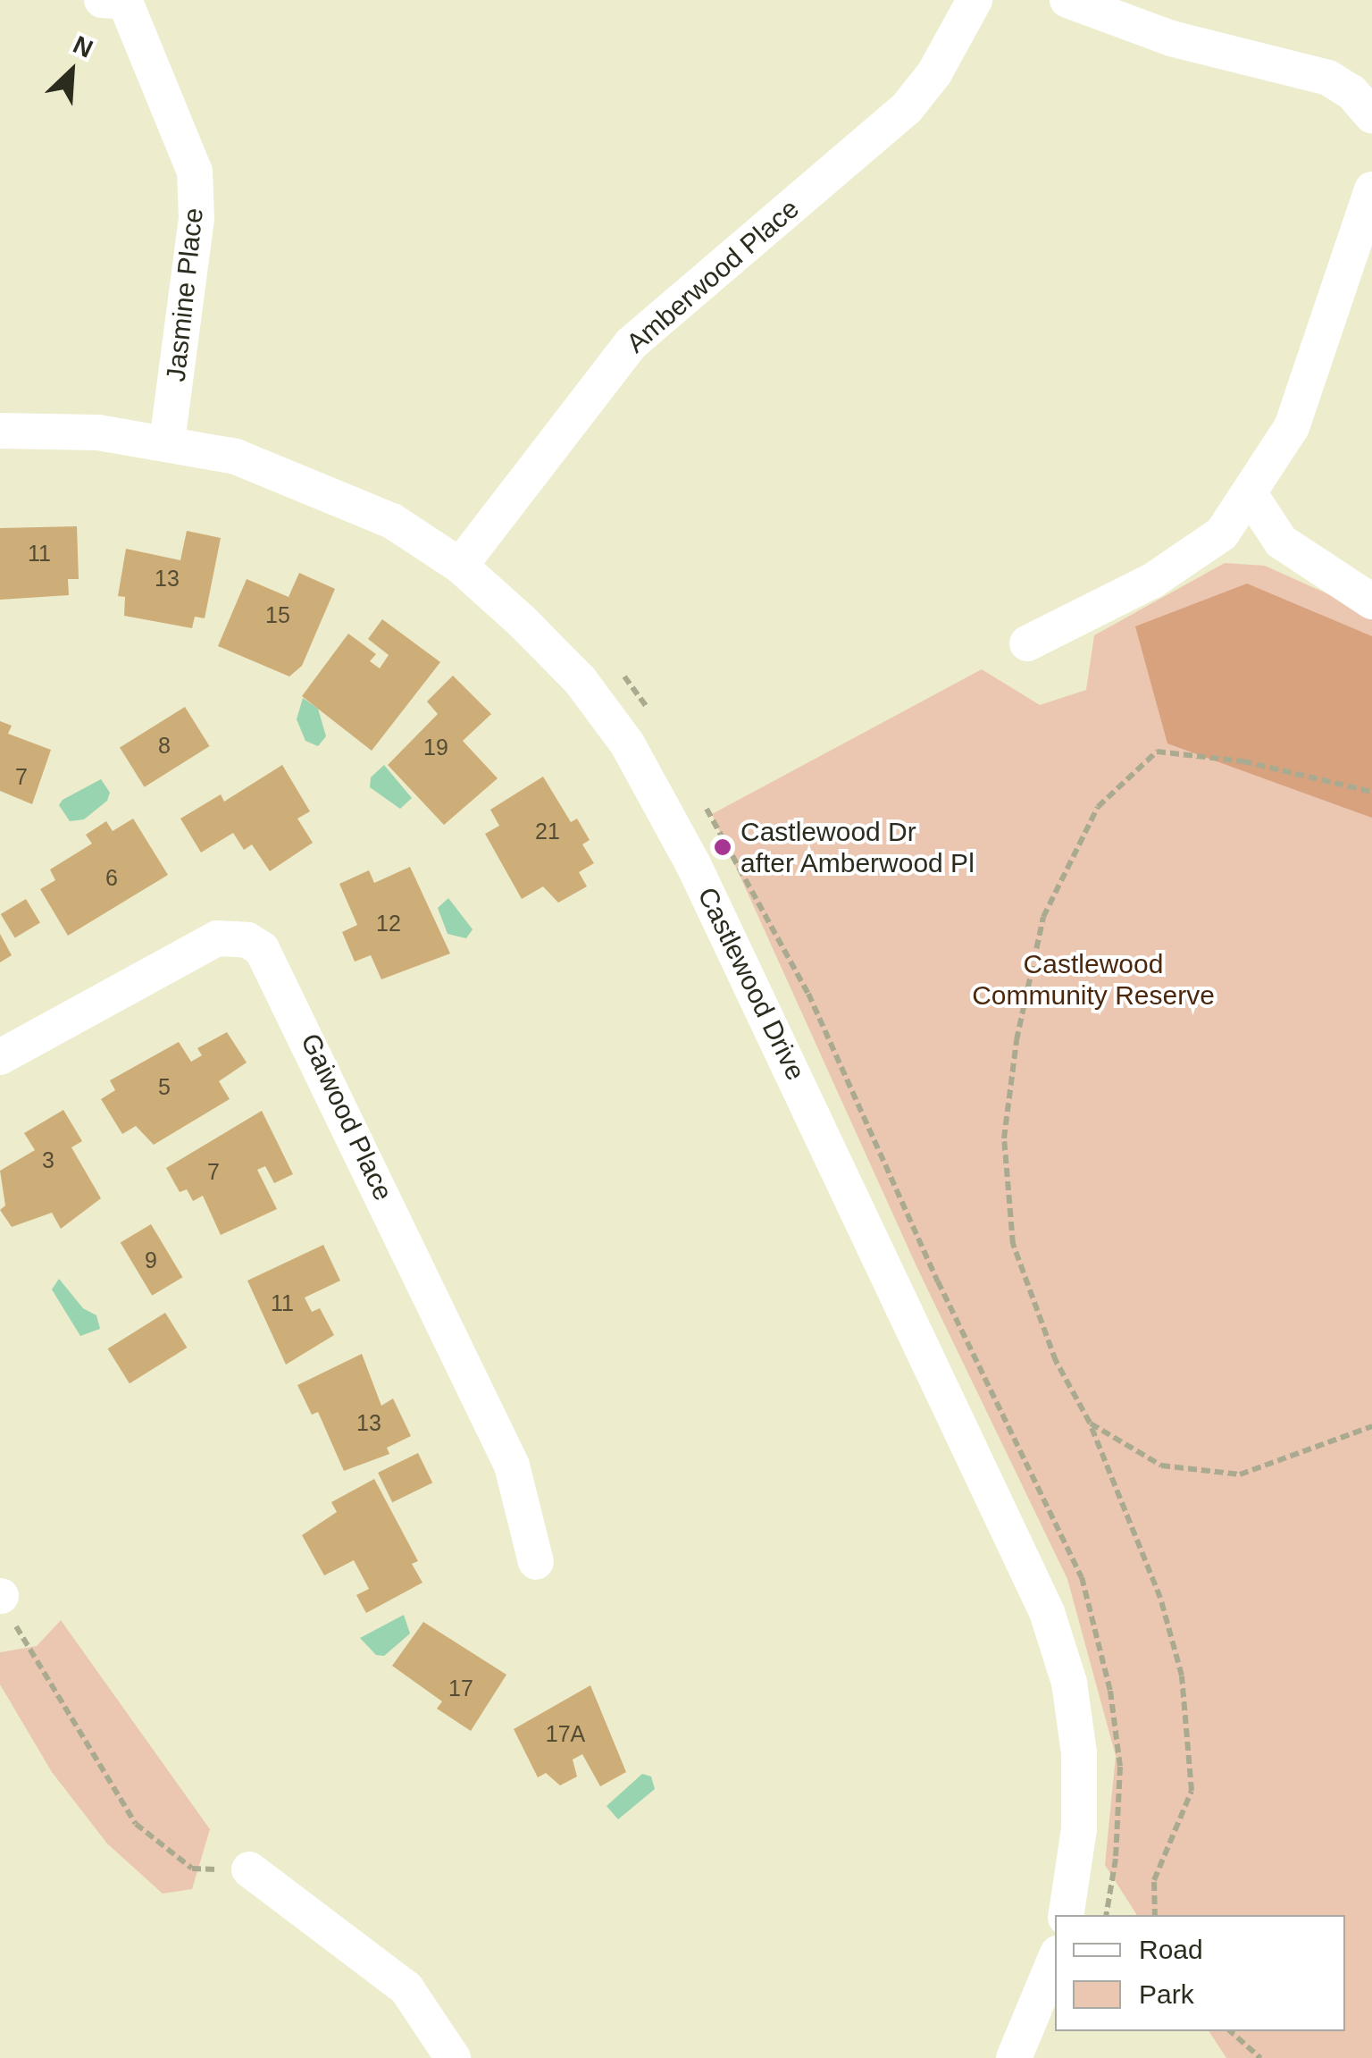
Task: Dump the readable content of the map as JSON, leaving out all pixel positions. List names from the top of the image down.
{
  "streets": {
    "street": [
      "Amberwood Place",
      "Jasmine Place",
      "Castlewood Drive",
      "Gaiwood Place"
    ]
  },
  "crossings": [
    ["Amberwood Place", "Castlewood Drive"],
    ["Jasmine Place", "Castlewood Drive"]
  ],
  "parks": ["Castlewood Community Reserve"],
  "places": ["Castlewood Dr after Amberwood Pl"],
  "house_numbers": [
    "11",
    "13",
    "15",
    "8",
    "19",
    "7",
    "21",
    "6",
    "12",
    "5",
    "3",
    "7",
    "9",
    "11",
    "13",
    "17",
    "17A"
  ],
  "legend": ["Road", "Park"],
  "north": "top right"
}
